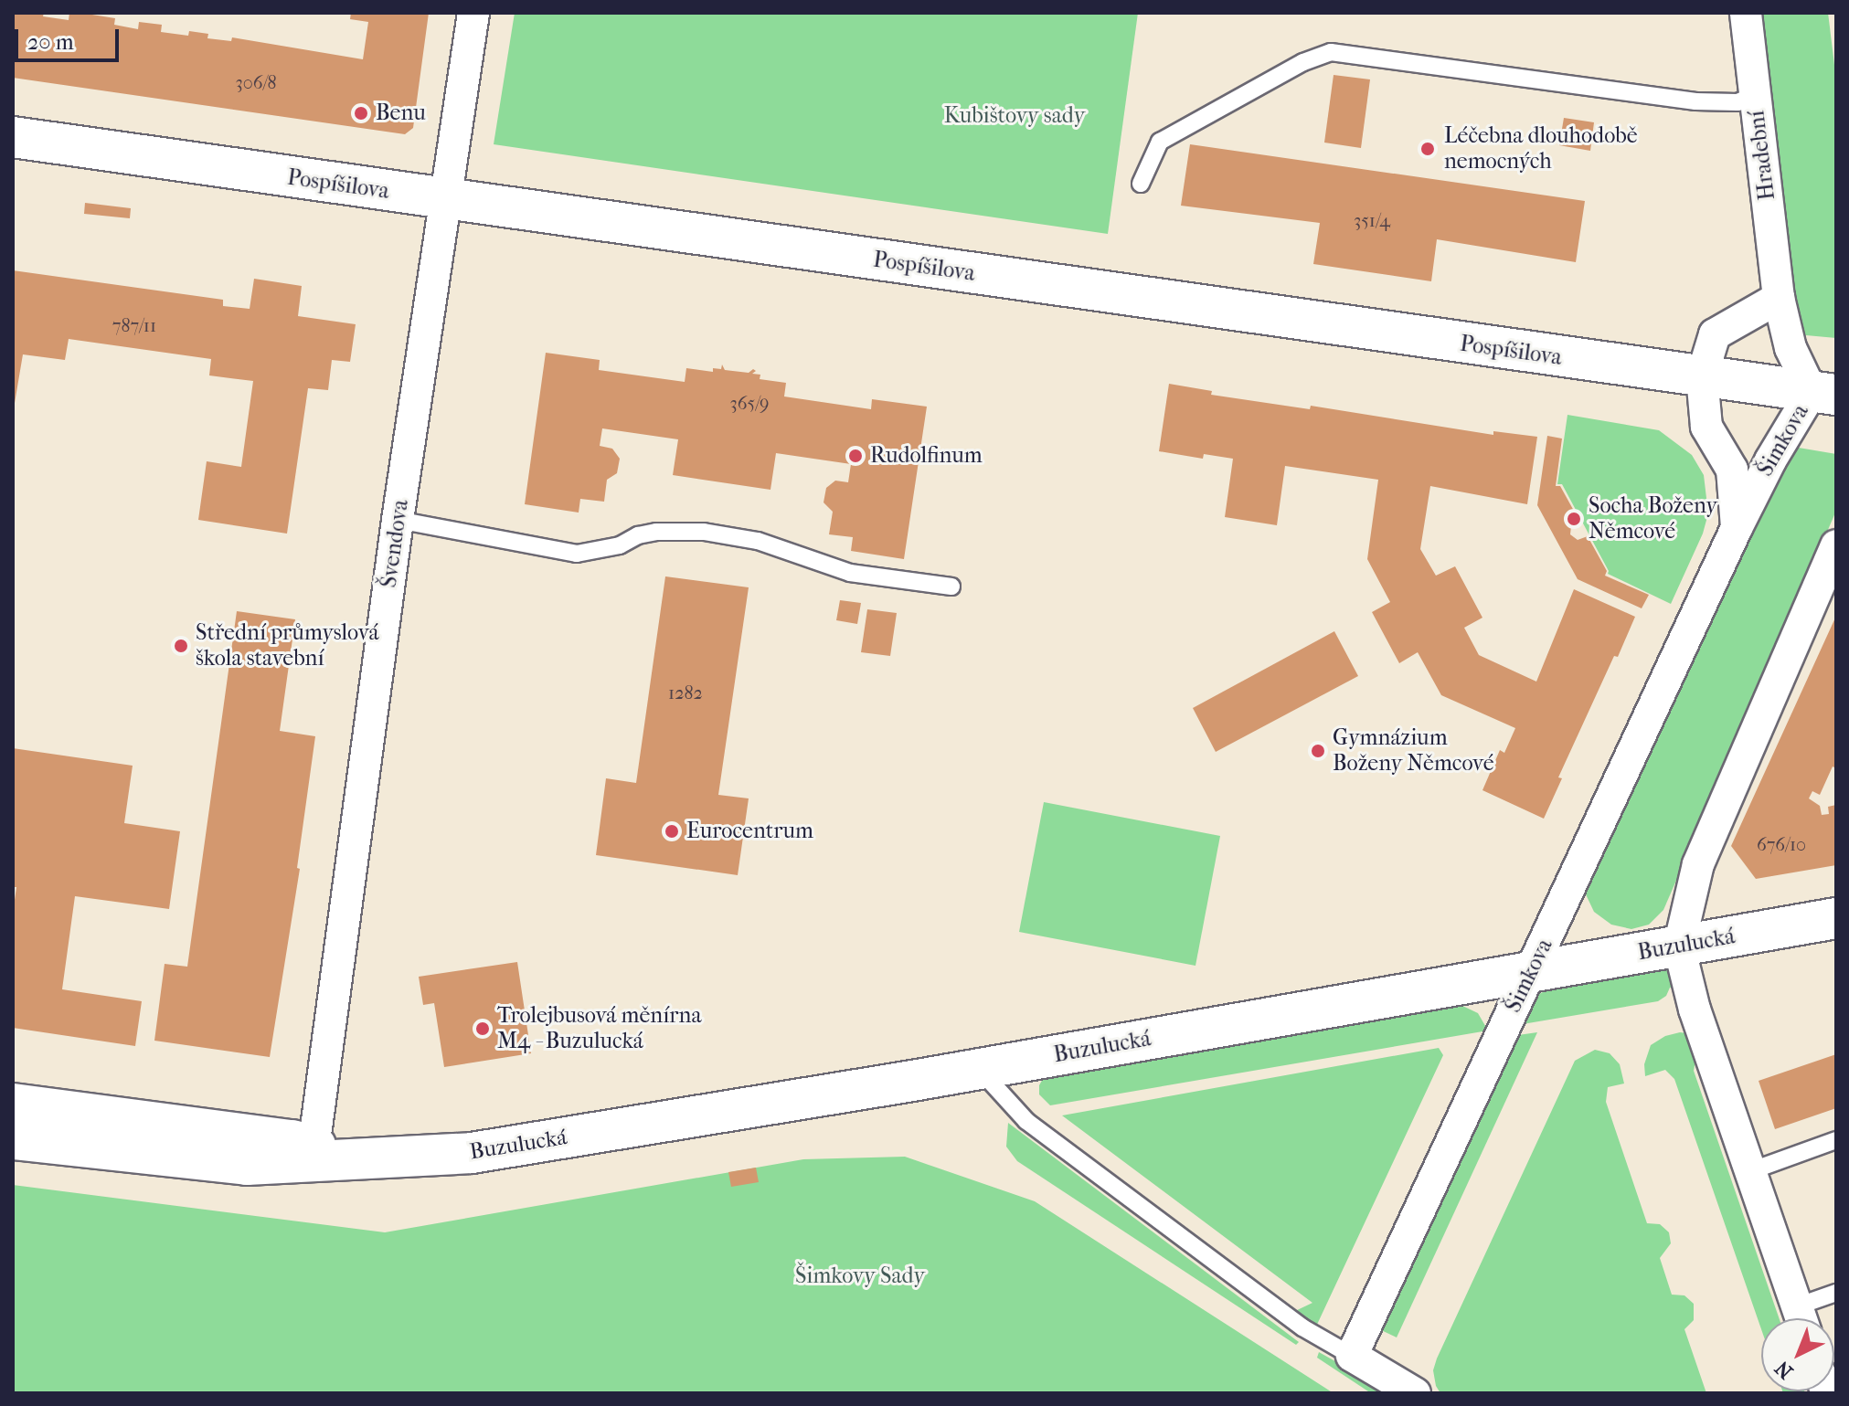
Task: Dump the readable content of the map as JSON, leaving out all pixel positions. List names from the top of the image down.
{
  "streets": {
    "street": [
      "Hradební",
      "Pospíšilova",
      "Šimkova",
      "Švendova",
      "Buzulucká"
    ]
  },
  "crossings": [
    ["Hradební", "Pospíšilova"],
    ["Hradební", "Šimkova"],
    ["Pospíšilova", "Šimkova"],
    ["Pospíšilova", "Švendova"],
    ["Šimkova", "Buzulucká"],
    ["Švendova", "Buzulucká"]
  ],
  "parks": ["Kubištovy sady", "Šimkovy Sady"],
  "places": [
    "Benu",
    "Léčebna dlouhodobě nemocných",
    "Rudolfinum",
    "Socha Boženy Němcové",
    "Střední průmyslová škola stavební",
    "Gymnázium Boženy Němcové",
    "Eurocentrum",
    "Trolejbusová měnírna M4 - Buzulucká"
  ],
  "house_numbers": [
    "306/8",
    "351/4",
    "787/11",
    "365/9",
    "1282",
    "676/10"
  ],
  "scale_bar": "20 m",
  "north": "bottom left"
}
